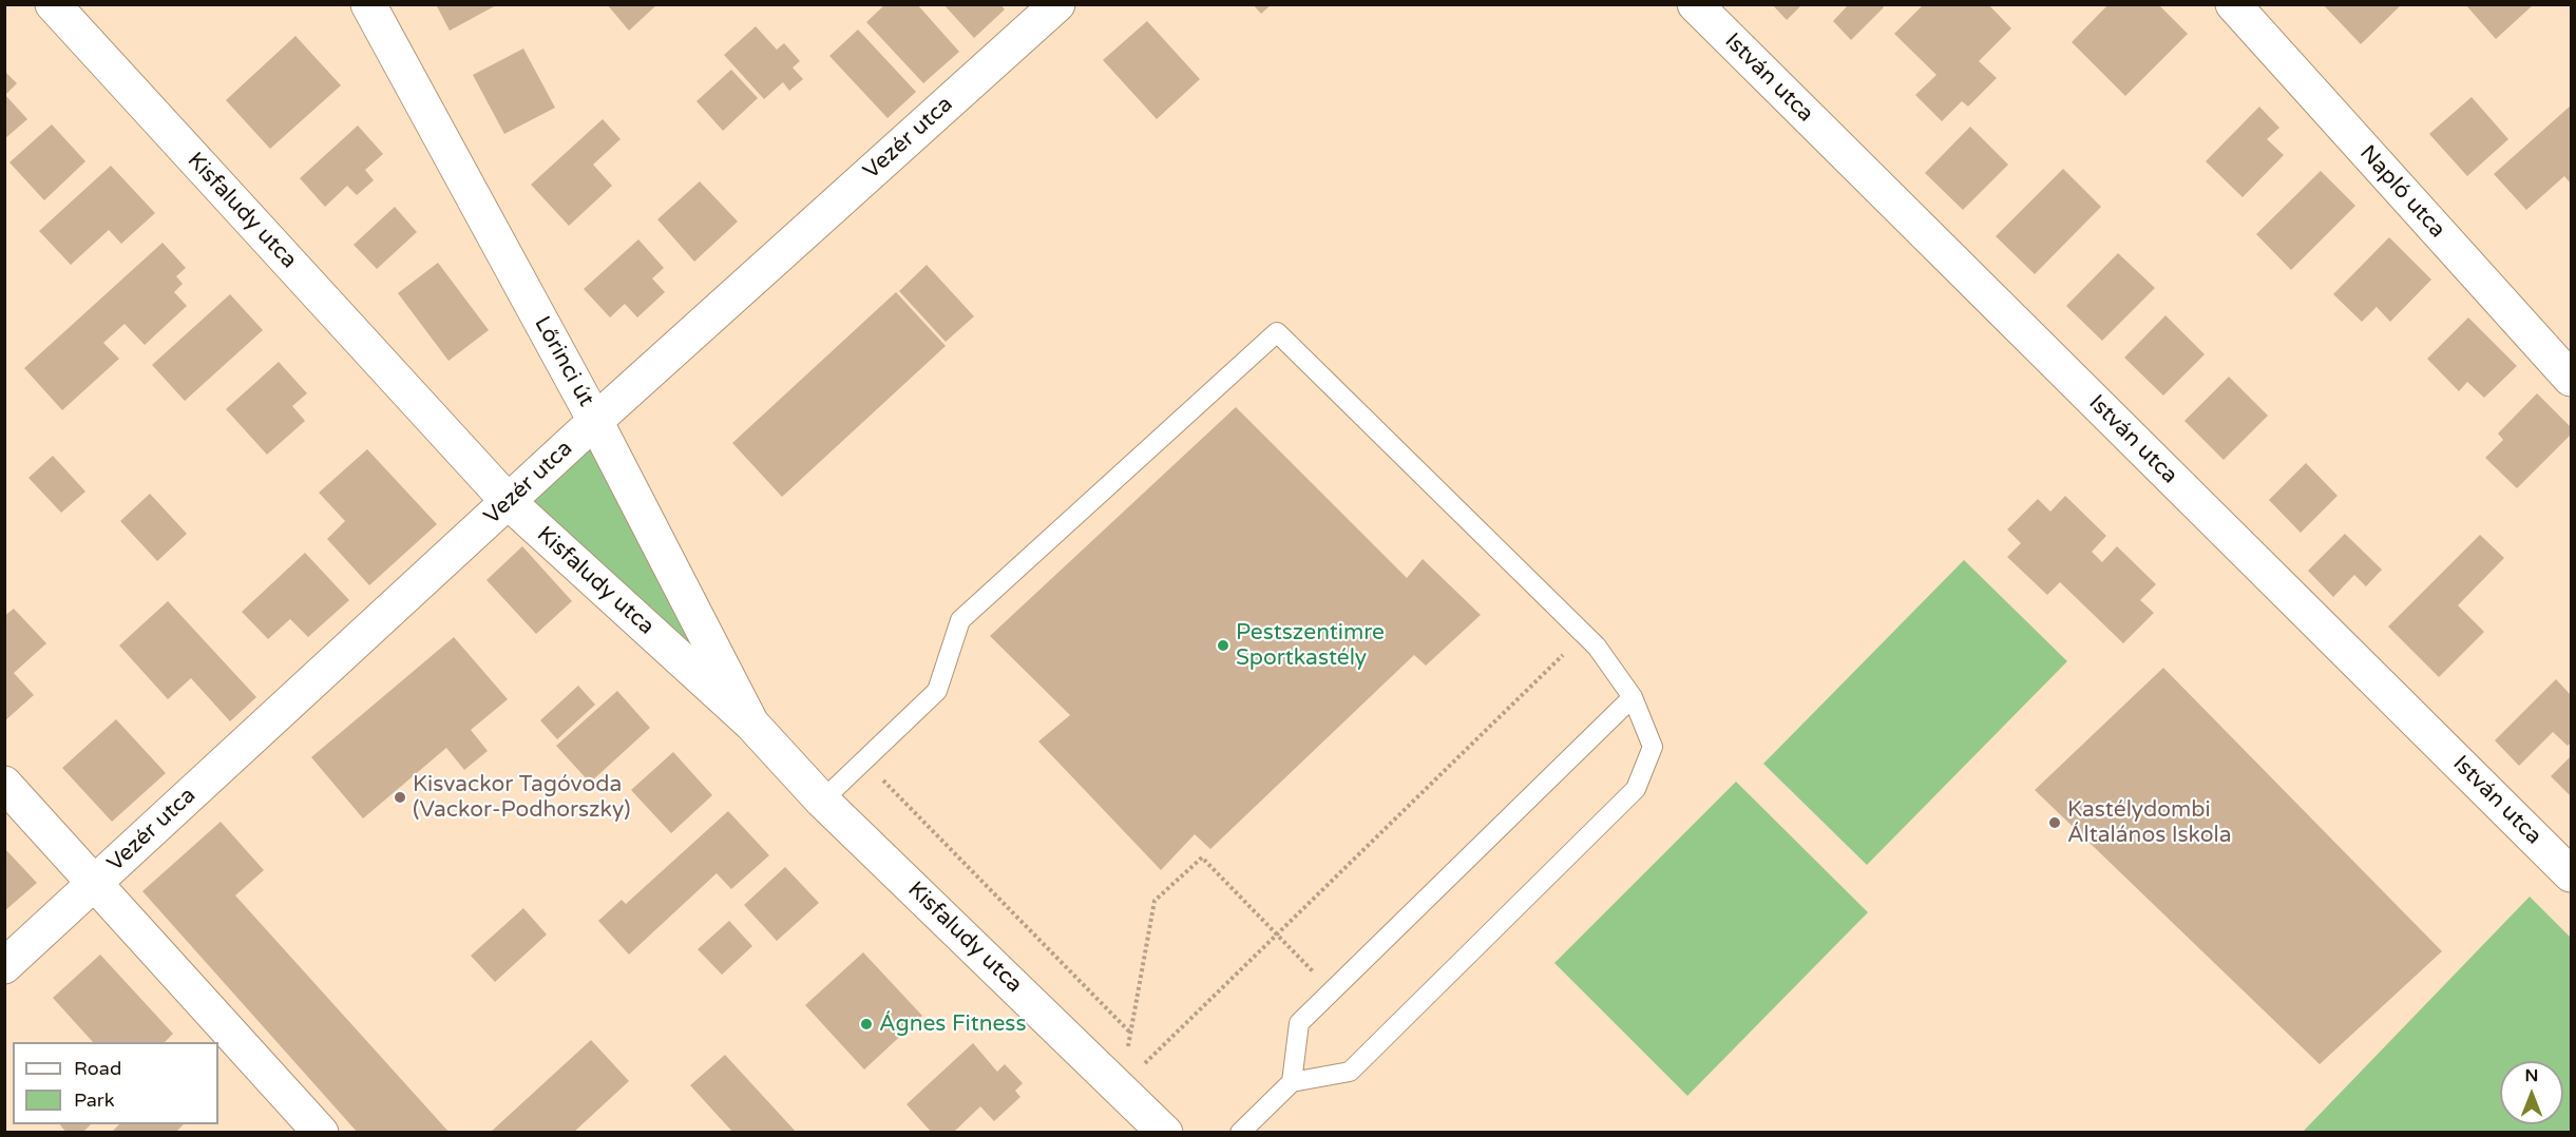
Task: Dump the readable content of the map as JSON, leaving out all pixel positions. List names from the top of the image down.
{
  "streets": {
    "street": [
      "István utca",
      "Vezér utca",
      "Napló utca",
      "Kisfaludy utca",
      "Lőrinci út"
    ]
  },
  "crossings": [
    ["Vezér utca", "Kisfaludy utca"],
    ["Vezér utca", "Lőrinci út"],
    ["Kisfaludy utca", "Lőrinci út"]
  ],
  "places": [
    "Pestszentimre Sportkastély",
    "Kisvackor Tagóvoda (Vackor-Podhorszky)",
    "Kastélydombi Általános Iskola",
    "Ágnes Fitness"
  ],
  "legend": ["Road", "Park"],
  "north": "top"
}
